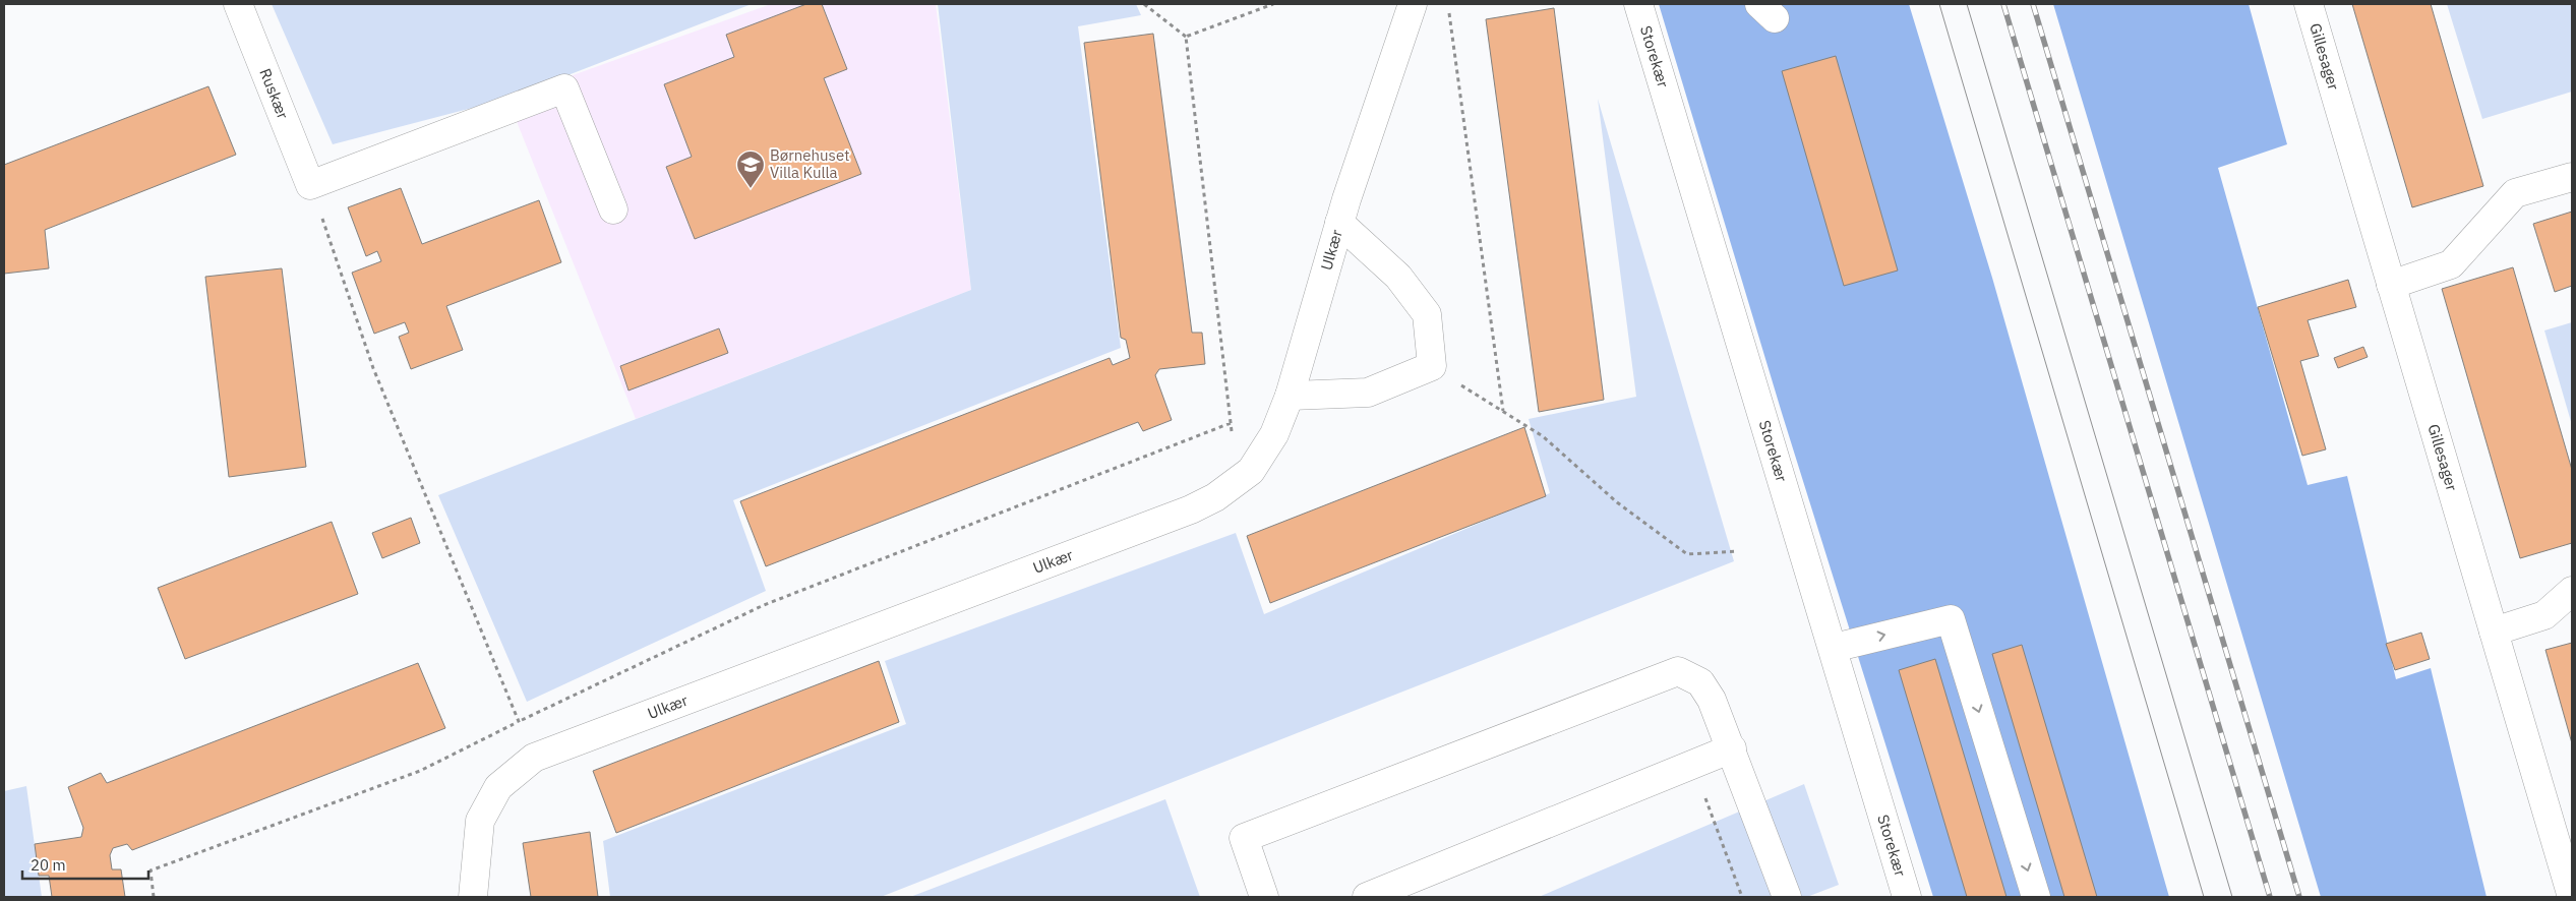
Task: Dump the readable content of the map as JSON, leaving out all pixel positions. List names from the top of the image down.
{
  "streets": {
    "street": [
      "Storekær",
      "Gillesager",
      "Ruskær",
      "Ulkær"
    ]
  },
  "places": {
    "school or university": ["Børnehuset Villa Kulla"]
  },
  "scale_bar": "20 m"
}
